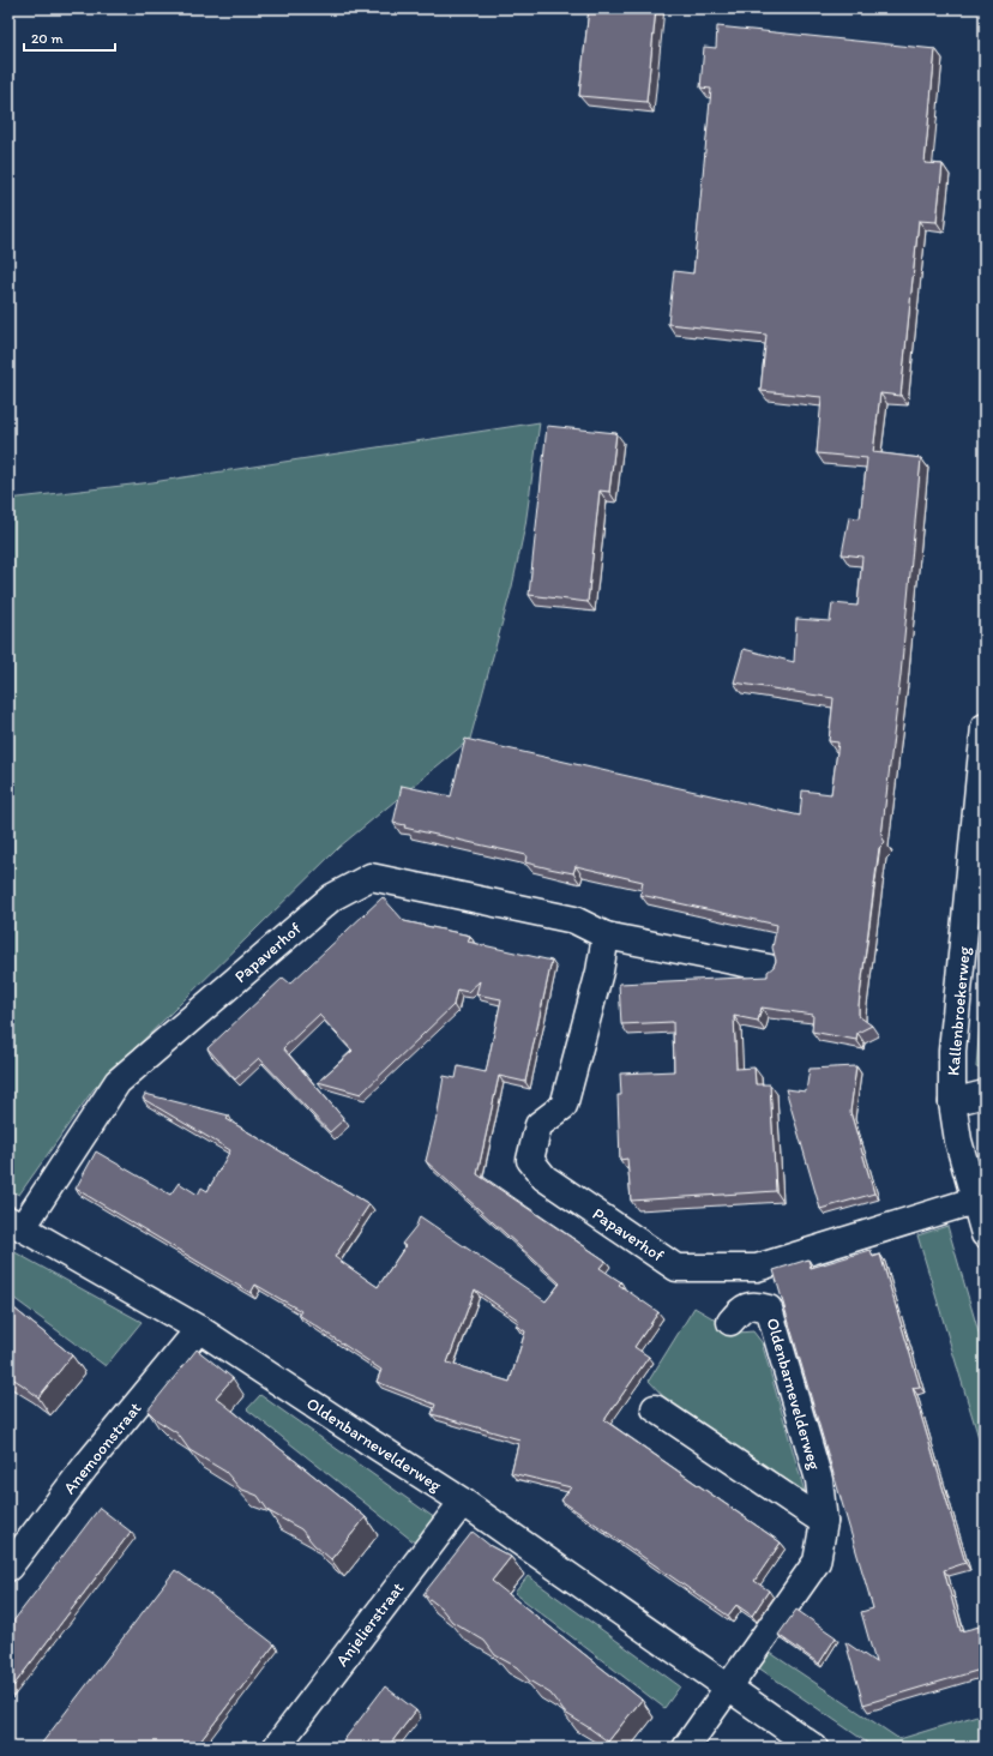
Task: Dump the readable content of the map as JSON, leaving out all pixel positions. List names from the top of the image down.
{
  "streets": {
    "street": [
      "Papaverhof",
      "Kallenbroekerweg",
      "Oldenbarnevelderweg",
      "Anemoonstraat",
      "Anjelierstraat"
    ]
  },
  "crossings": [
    ["Papaverhof", "Kallenbroekerweg"],
    ["Papaverhof", "Oldenbarnevelderweg"],
    ["Oldenbarnevelderweg", "Anemoonstraat"],
    ["Oldenbarnevelderweg", "Anjelierstraat"]
  ],
  "scale_bar": "20 m"
}
